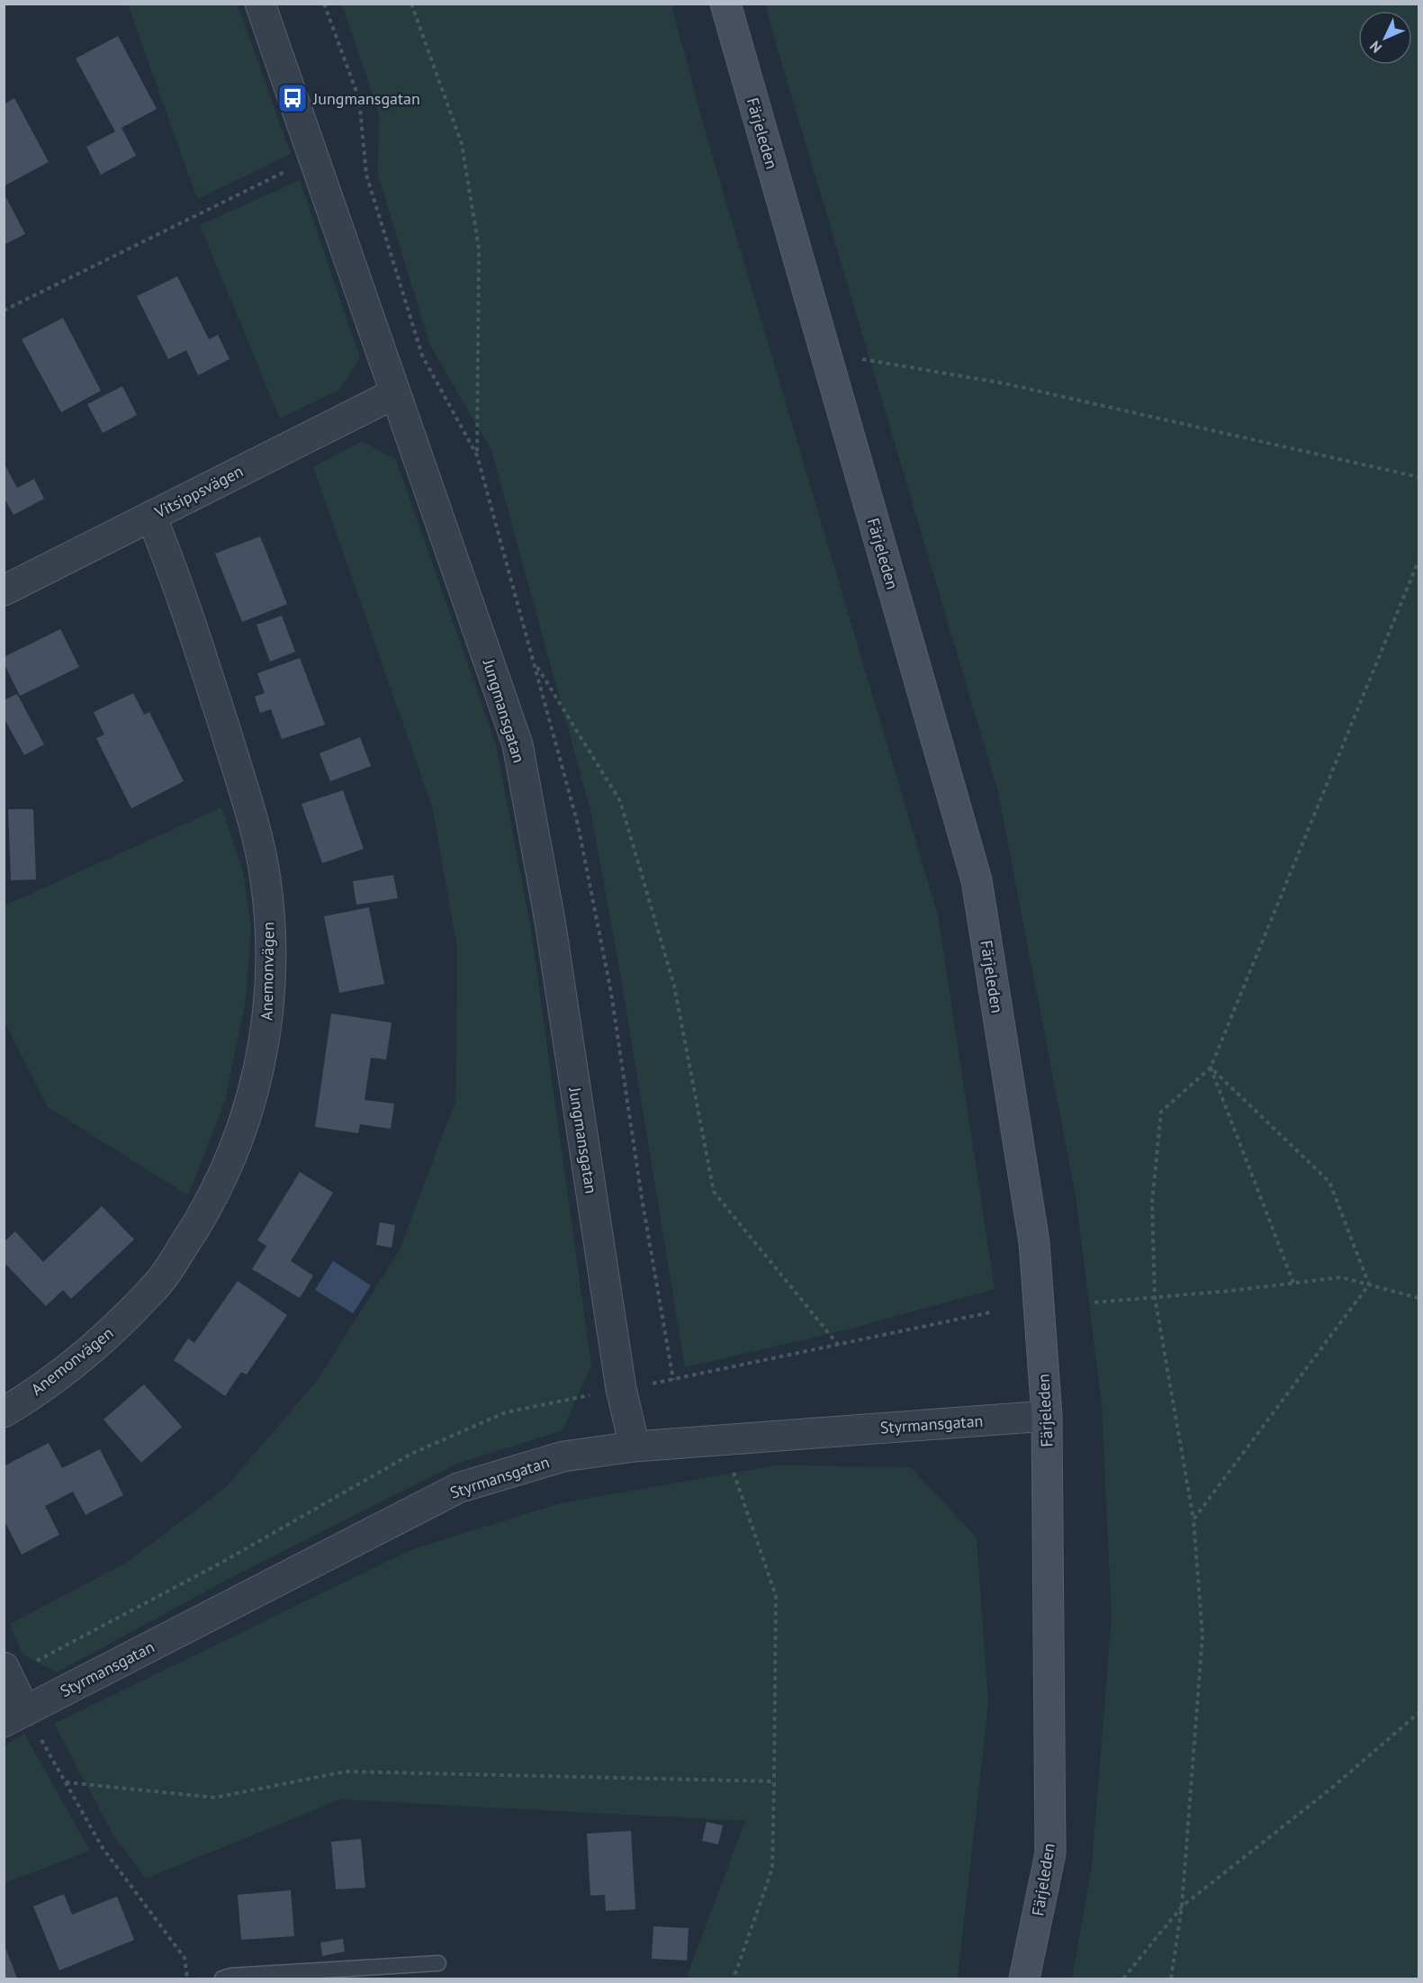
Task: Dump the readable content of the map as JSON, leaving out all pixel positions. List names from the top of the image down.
{
  "streets": {
    "main road": ["Färjeleden"],
    "street": [
      "Vitsippsvägen",
      "Jungmansgatan",
      "Anemonvägen",
      "Styrmansgatan"
    ]
  },
  "crossings": [
    ["Färjeleden", "Styrmansgatan"],
    ["Vitsippsvägen", "Jungmansgatan"],
    ["Vitsippsvägen", "Anemonvägen"],
    ["Jungmansgatan", "Styrmansgatan"]
  ],
  "places": {
    "bus stop": ["Jungmansgatan"]
  },
  "north": "bottom left"
}
